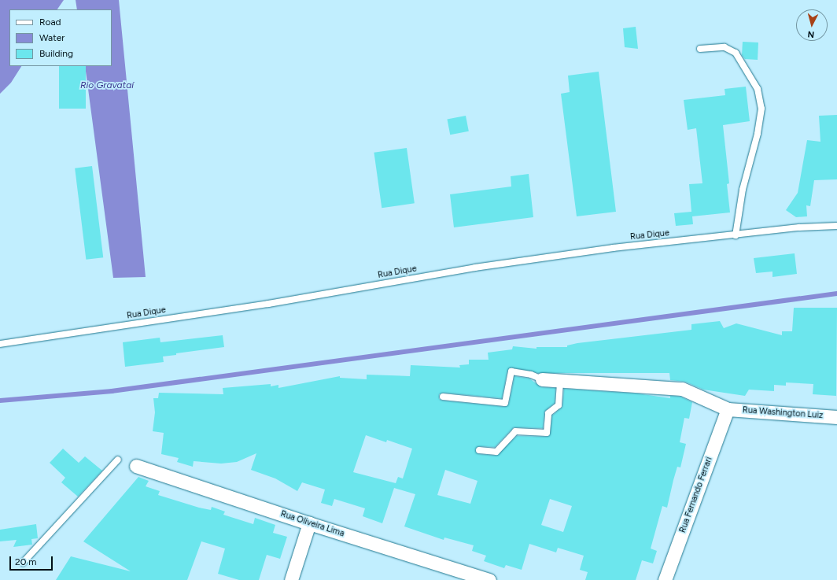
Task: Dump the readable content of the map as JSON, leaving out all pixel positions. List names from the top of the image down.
{
  "streets": {
    "street": ["Rua Washington Luiz", "Rua Fernando Ferrari", "Rua Oliveira Lima"],
    "lane": ["Rua Dique"]
  },
  "crossings": [
    ["Rua Washington Luiz", "Rua Fernando Ferrari"]
  ],
  "water": ["Rio Gravataí"],
  "legend": ["Road", "Water", "Building"],
  "scale_bar": "20 m",
  "north": "bottom"
}
